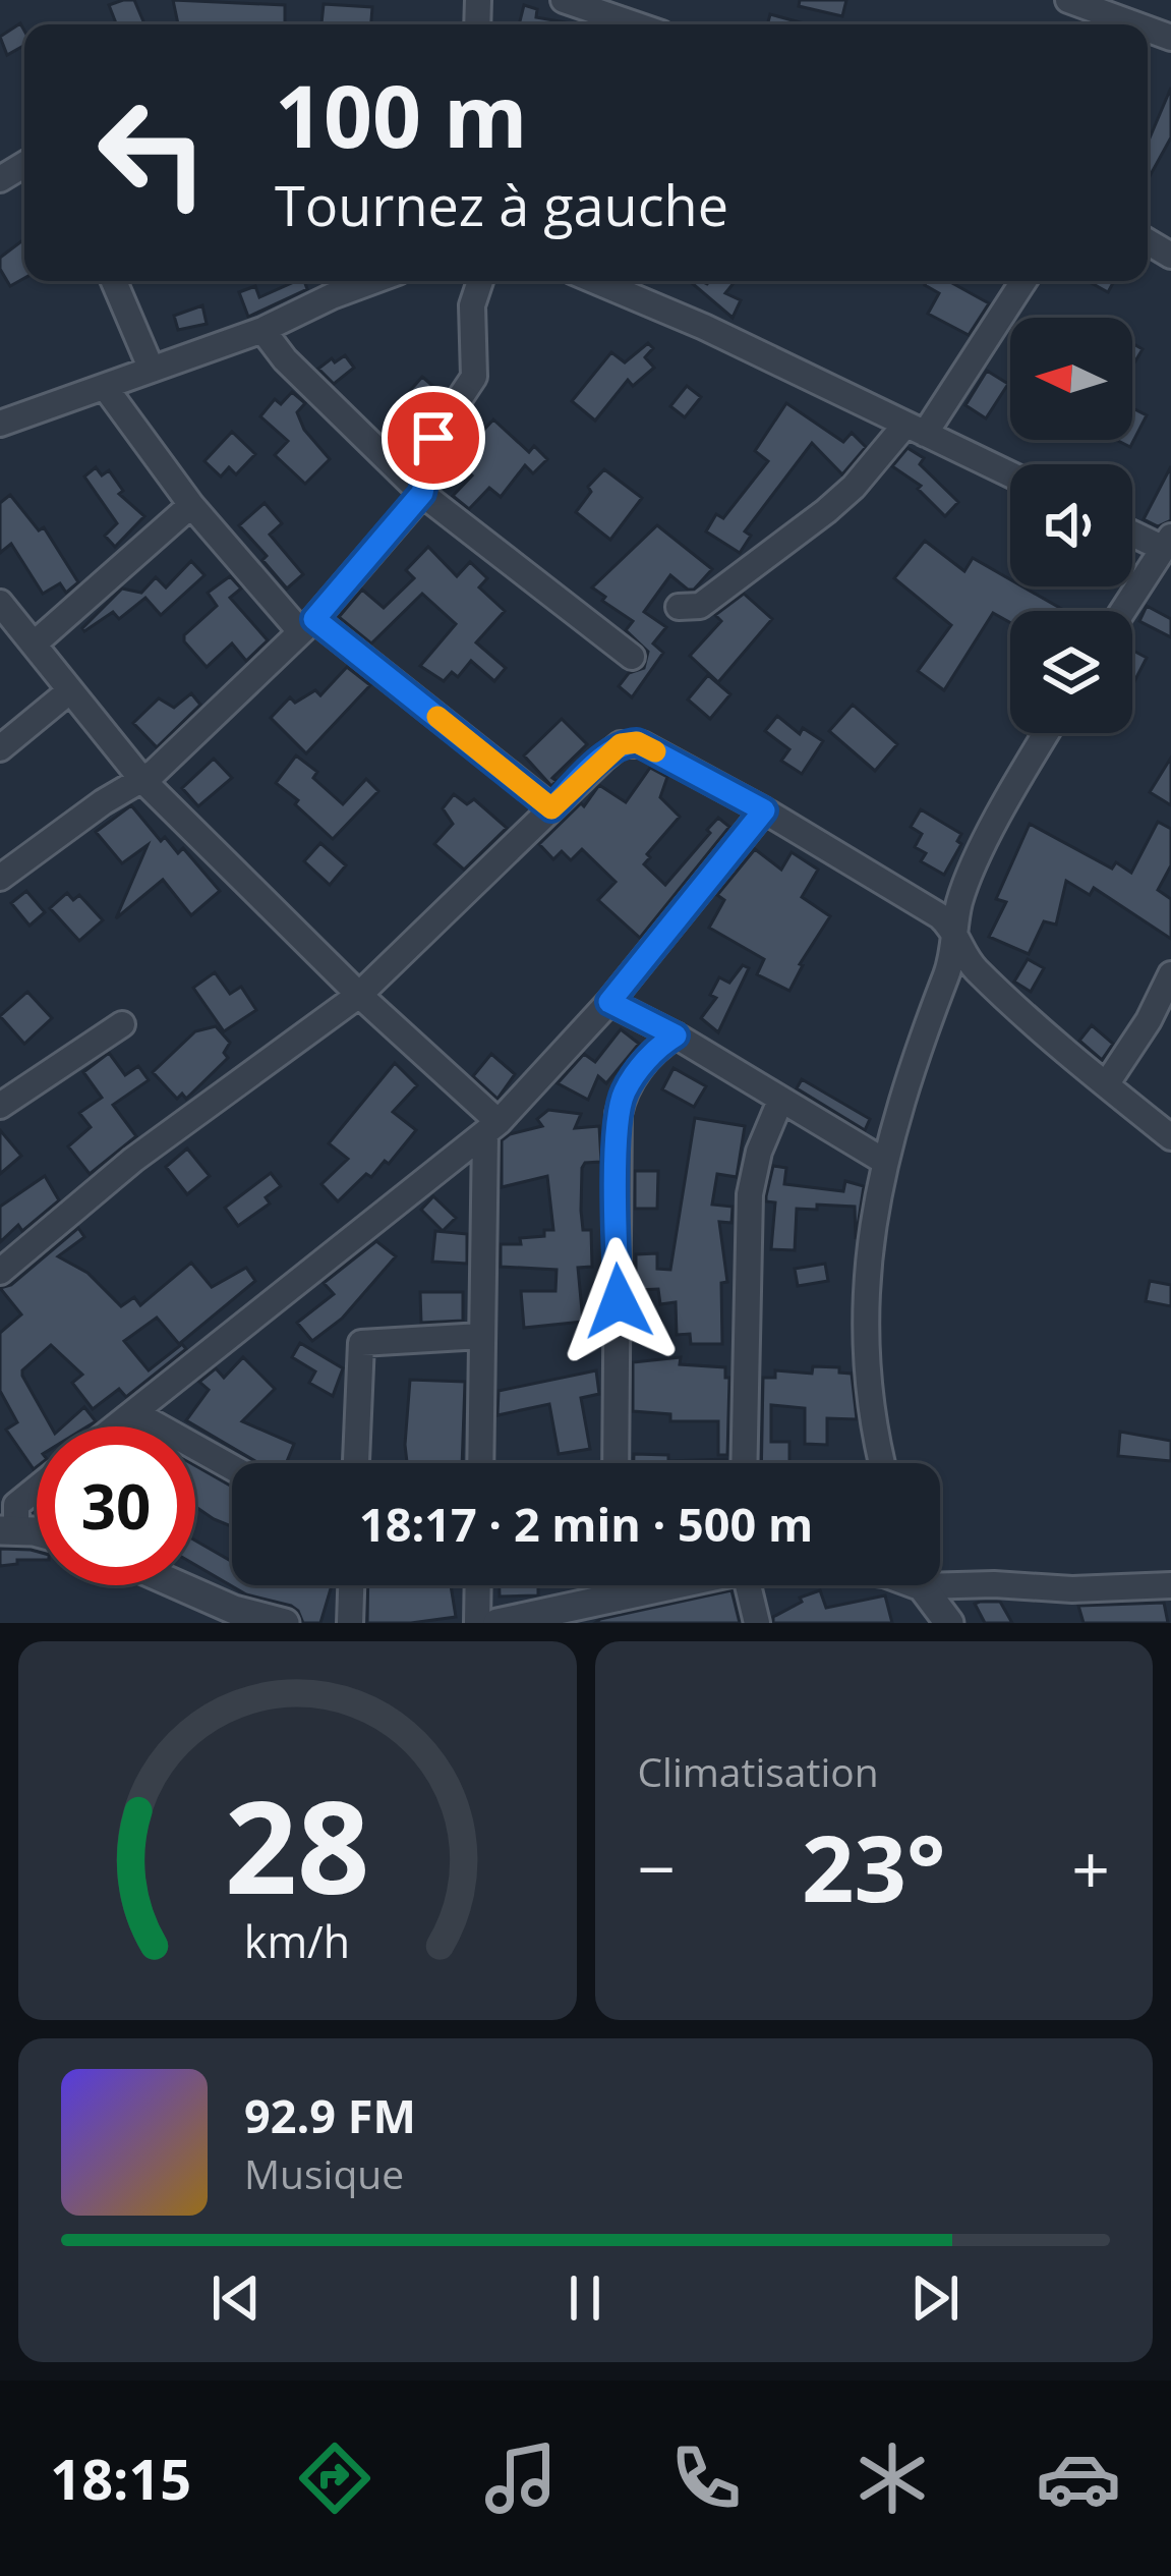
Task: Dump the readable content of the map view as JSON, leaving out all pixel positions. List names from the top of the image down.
{
  "north": "left",
  "page": {
    "turn": ["100 m", "Tournez à gauche"],
    "limit": "30",
    "trip": "18:17 · 2 min · 500 m",
    "tile": "Climatisation",
    "heat": ["−", "23°", "+"],
    "song": ["92.9 FM", "Musique"],
    "tabs": "18:15",
    "gauge": ["28", "km/h"]
  }
}
